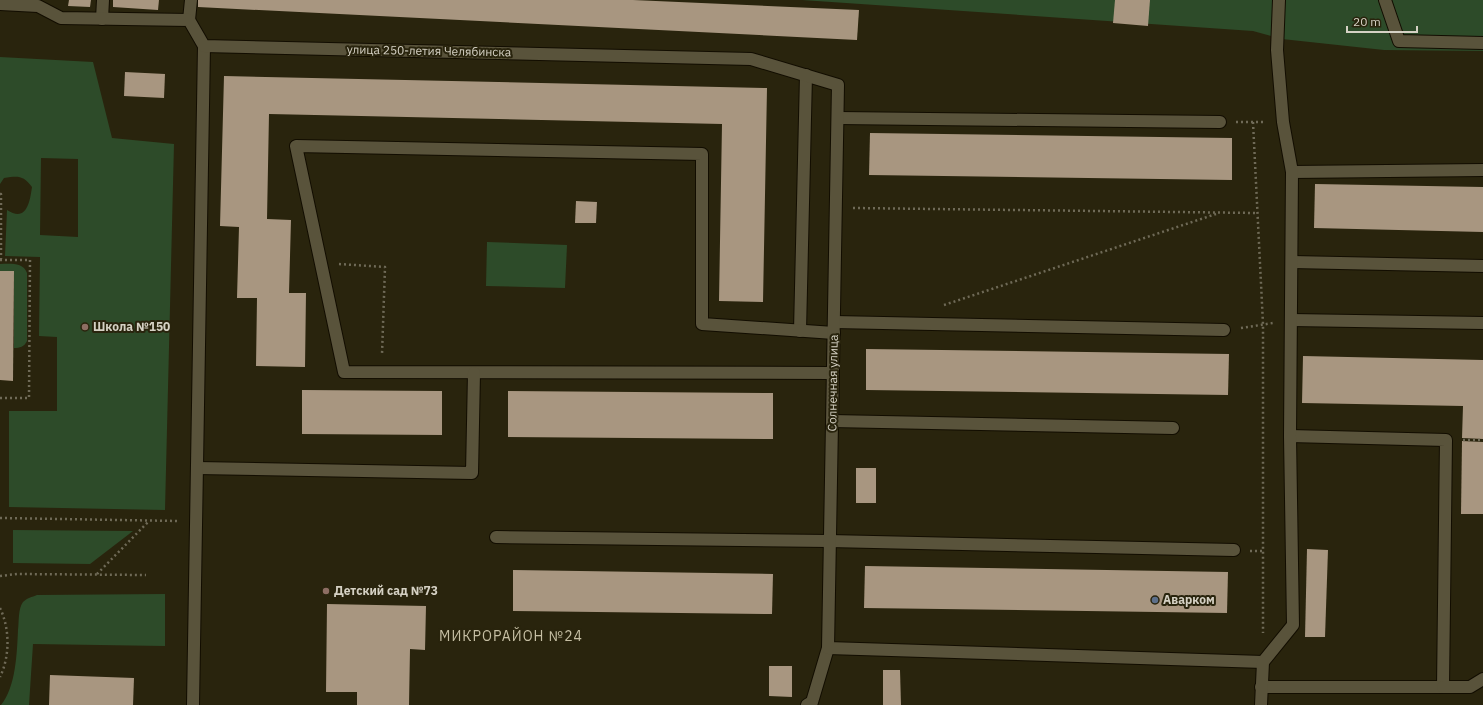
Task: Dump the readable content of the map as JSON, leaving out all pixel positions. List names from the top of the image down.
{
  "streets": {
    "street": ["улица 250-летия Челябинска", "Солнечная улица"]
  },
  "crossings": [
    ["улица 250-летия Челябинска", "Солнечная улица"]
  ],
  "districts": ["МИКРОРАЙОН №24"],
  "places": ["Школа №150", "Детский сад №73", "Аварком"],
  "scale_bar": "20 m"
}
